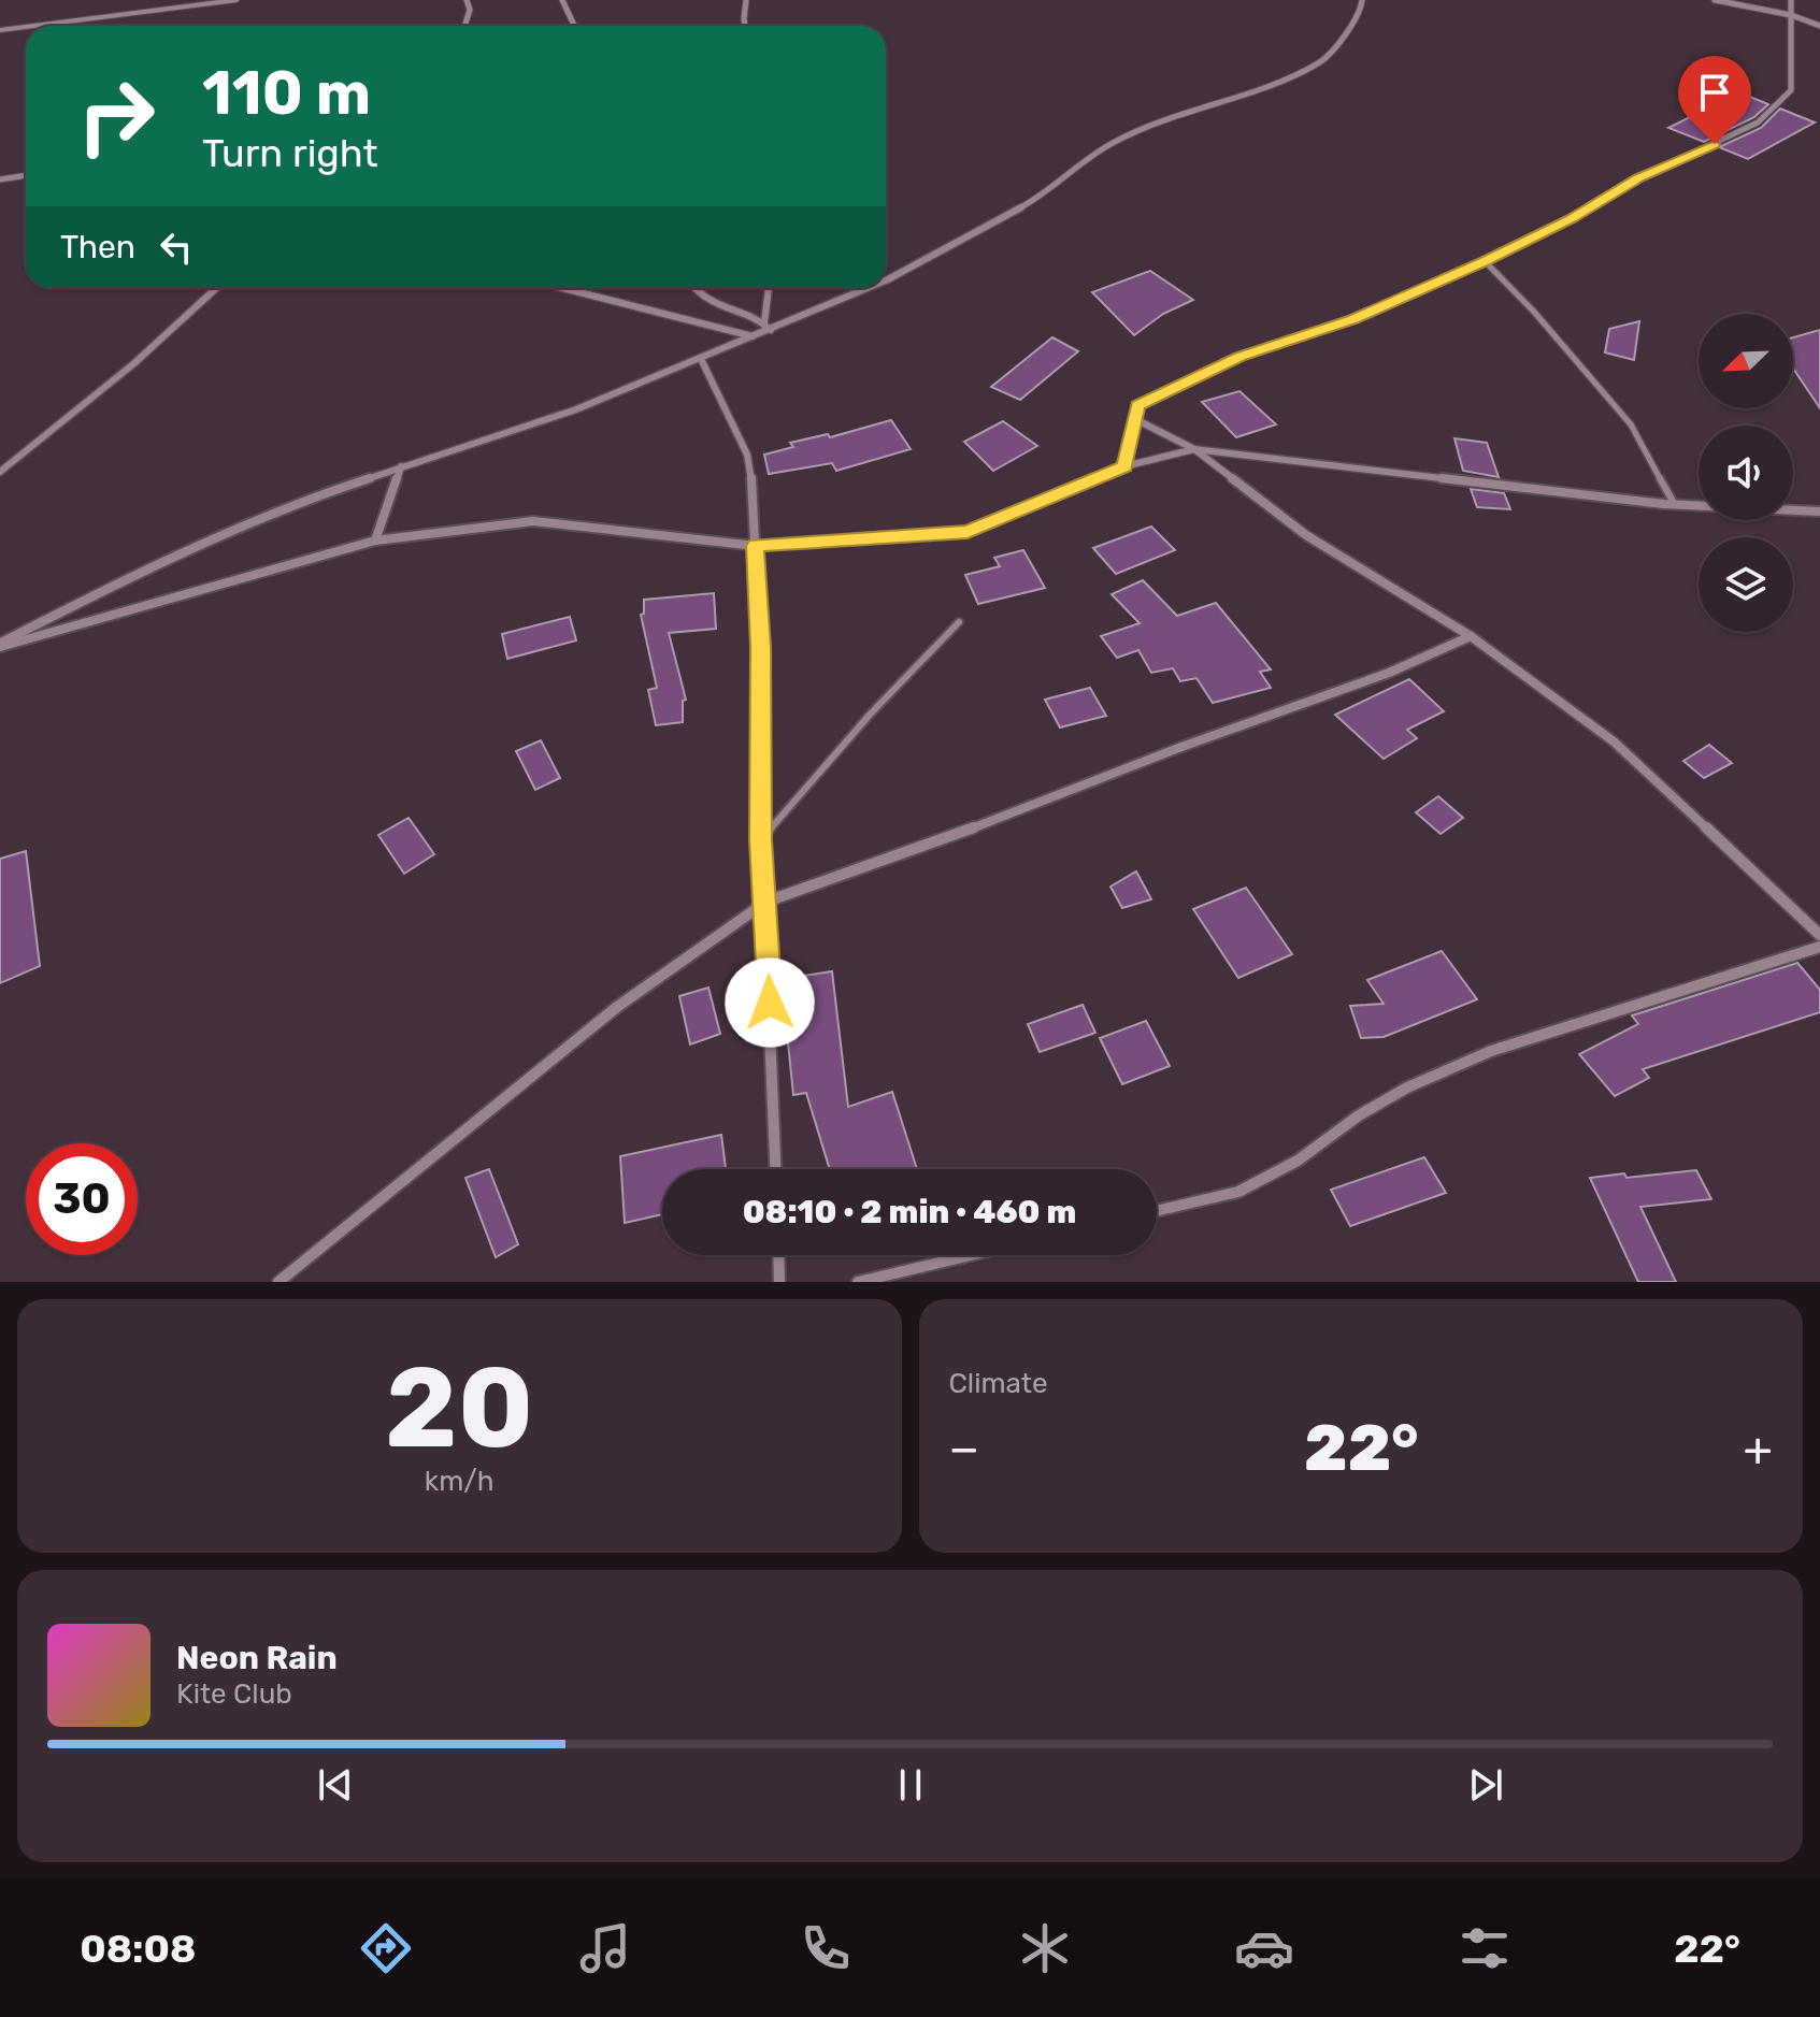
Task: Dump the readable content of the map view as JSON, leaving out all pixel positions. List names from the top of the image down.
{
  "north": "bottom left",
  "page": {
    "turn": ["110 m", "Turn right"],
    "then": "Then",
    "limit": "30",
    "trip": "08:10 · 2 min · 460 m",
    "tile": [
      ["20", "km/h"],
      "Climate"
    ],
    "heat": ["−", "22°", "+"],
    "song": ["Neon Rain", "Kite Club"],
    "tabs": ["08:08", "22°"]
  }
}
